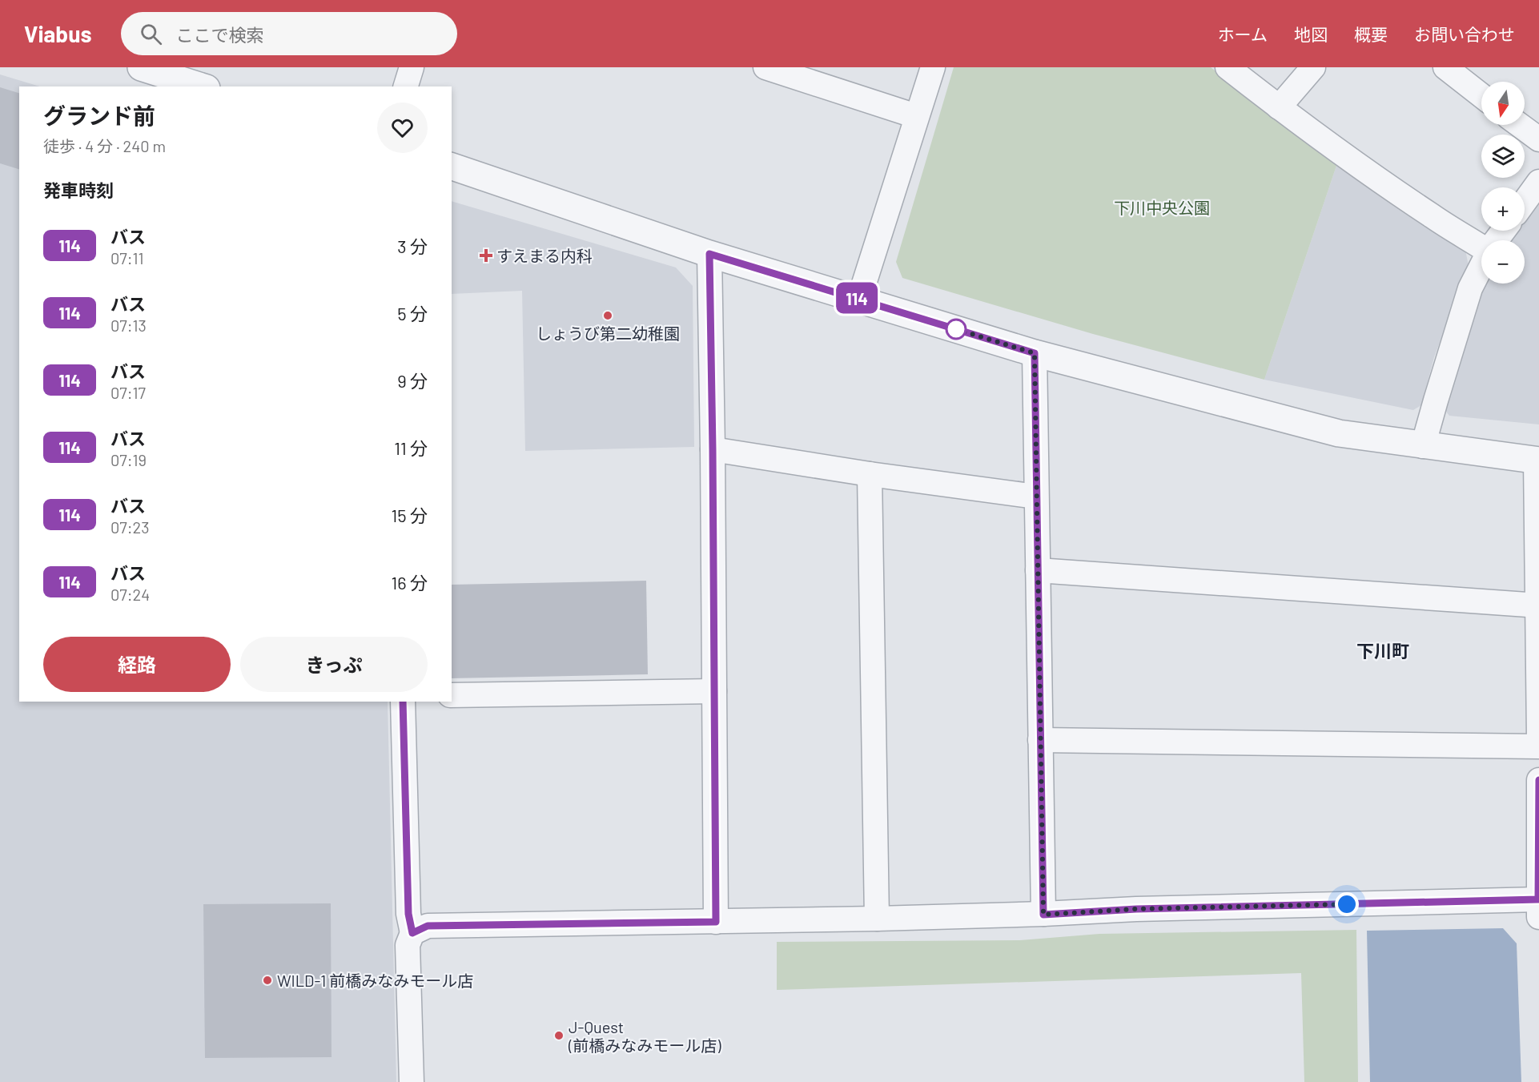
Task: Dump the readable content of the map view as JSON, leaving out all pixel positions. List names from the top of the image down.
{
  "districts": ["下川町"],
  "parks": ["下川中央公園"],
  "places": {
    "health": ["すえまる内科"],
    "other": ["しょうび第二幼稚園", "WILD-1 前橋みなみモール店", "J-Quest (前橋みなみモール店)"]
  },
  "lines": ["bus line 114"],
  "north": "bottom",
  "page": {
    "header": "Viabus",
    "search": "ここで検索",
    "nav": [
      "ホーム",
      "地図",
      "概要",
      "お問い合わせ"
    ],
    "on_map": "114",
    "map_buttons": ["+", "−"],
    "heading": [
      ["グランド前", "徒歩 · 4 分 · 240 m"],
      "発車時刻"
    ],
    "list": [
      {
        "mark": "114",
        "name": "バス",
        "note": "07:11",
        "value": "3 分"
      },
      {
        "mark": "114",
        "name": "バス",
        "note": "07:13",
        "value": "5 分"
      },
      {
        "mark": "114",
        "name": "バス",
        "note": "07:17",
        "value": "9 分"
      },
      {
        "mark": "114",
        "name": "バス",
        "note": "07:19",
        "value": "11 分"
      },
      {
        "mark": "114",
        "name": "バス",
        "note": "07:23",
        "value": "15 分"
      },
      {
        "mark": "114",
        "name": "バス",
        "note": "07:24",
        "value": "16 分"
      }
    ],
    "buttons": ["経路", "きっぷ"]
  }
}
